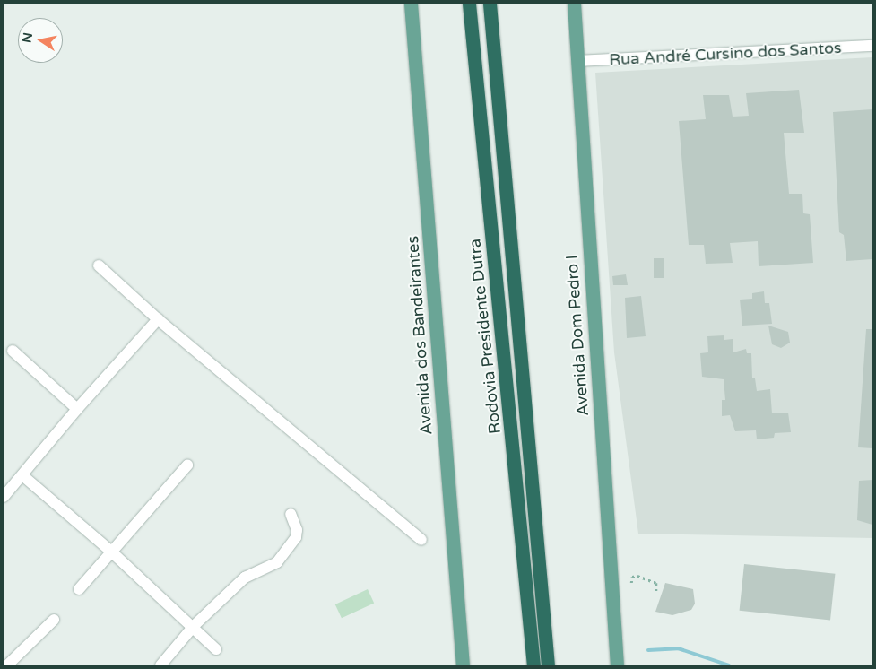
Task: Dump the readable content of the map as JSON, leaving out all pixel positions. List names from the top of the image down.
{
  "streets": {
    "highway": ["Rodovia Presidente Dutra"],
    "main road": ["Avenida dos Bandeirantes", "Avenida Dom Pedro I"],
    "street": ["Rua André Cursino dos Santos"]
  },
  "crossings": [
    ["Rua André Cursino dos Santos", "Avenida Dom Pedro I"]
  ],
  "north": "left"
}
